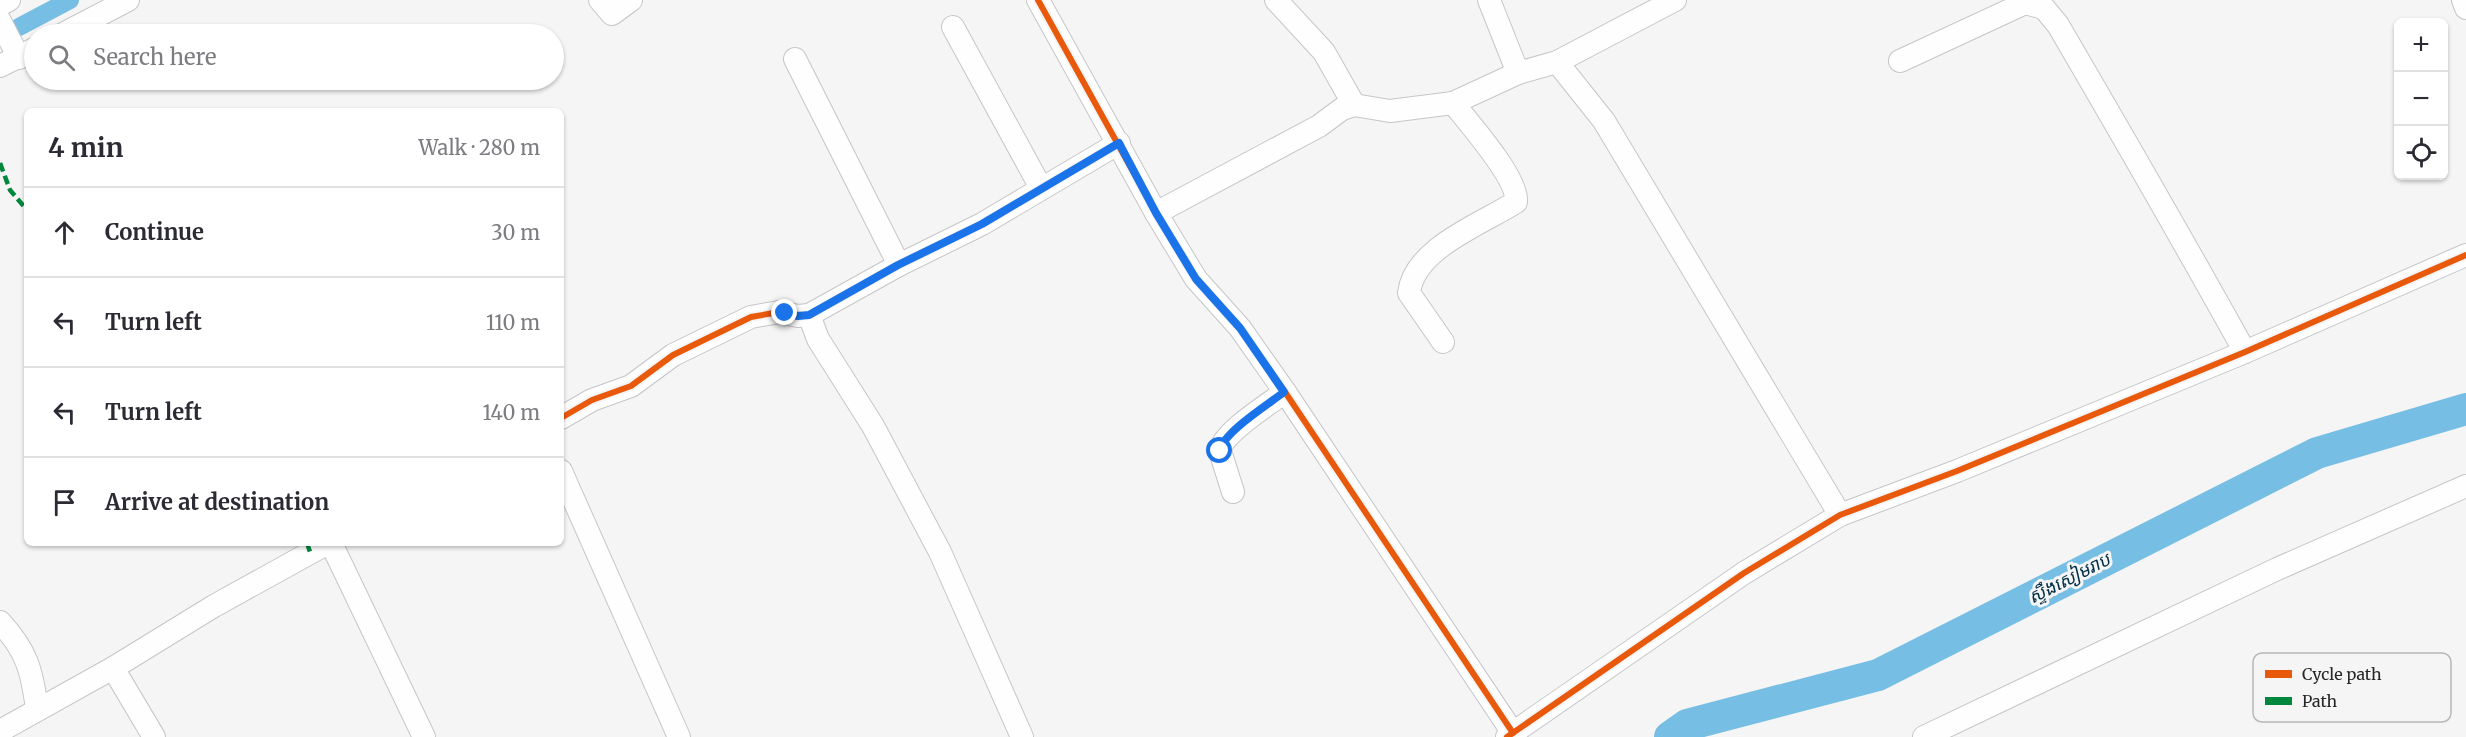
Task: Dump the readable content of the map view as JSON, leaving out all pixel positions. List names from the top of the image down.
{
  "water": ["ស្ទឹងសៀមរាប"],
  "legend": ["Cycle path", "Path"],
  "page": {
    "map_buttons": ["+", "−"],
    "search": "Search here",
    "heading": ["4 min", "Walk · 280 m"],
    "list": [
      ["Continue", "30 m"],
      ["Turn left", "110 m"],
      ["Turn left", "140 m"],
      "Arrive at destination"
    ]
  }
}
